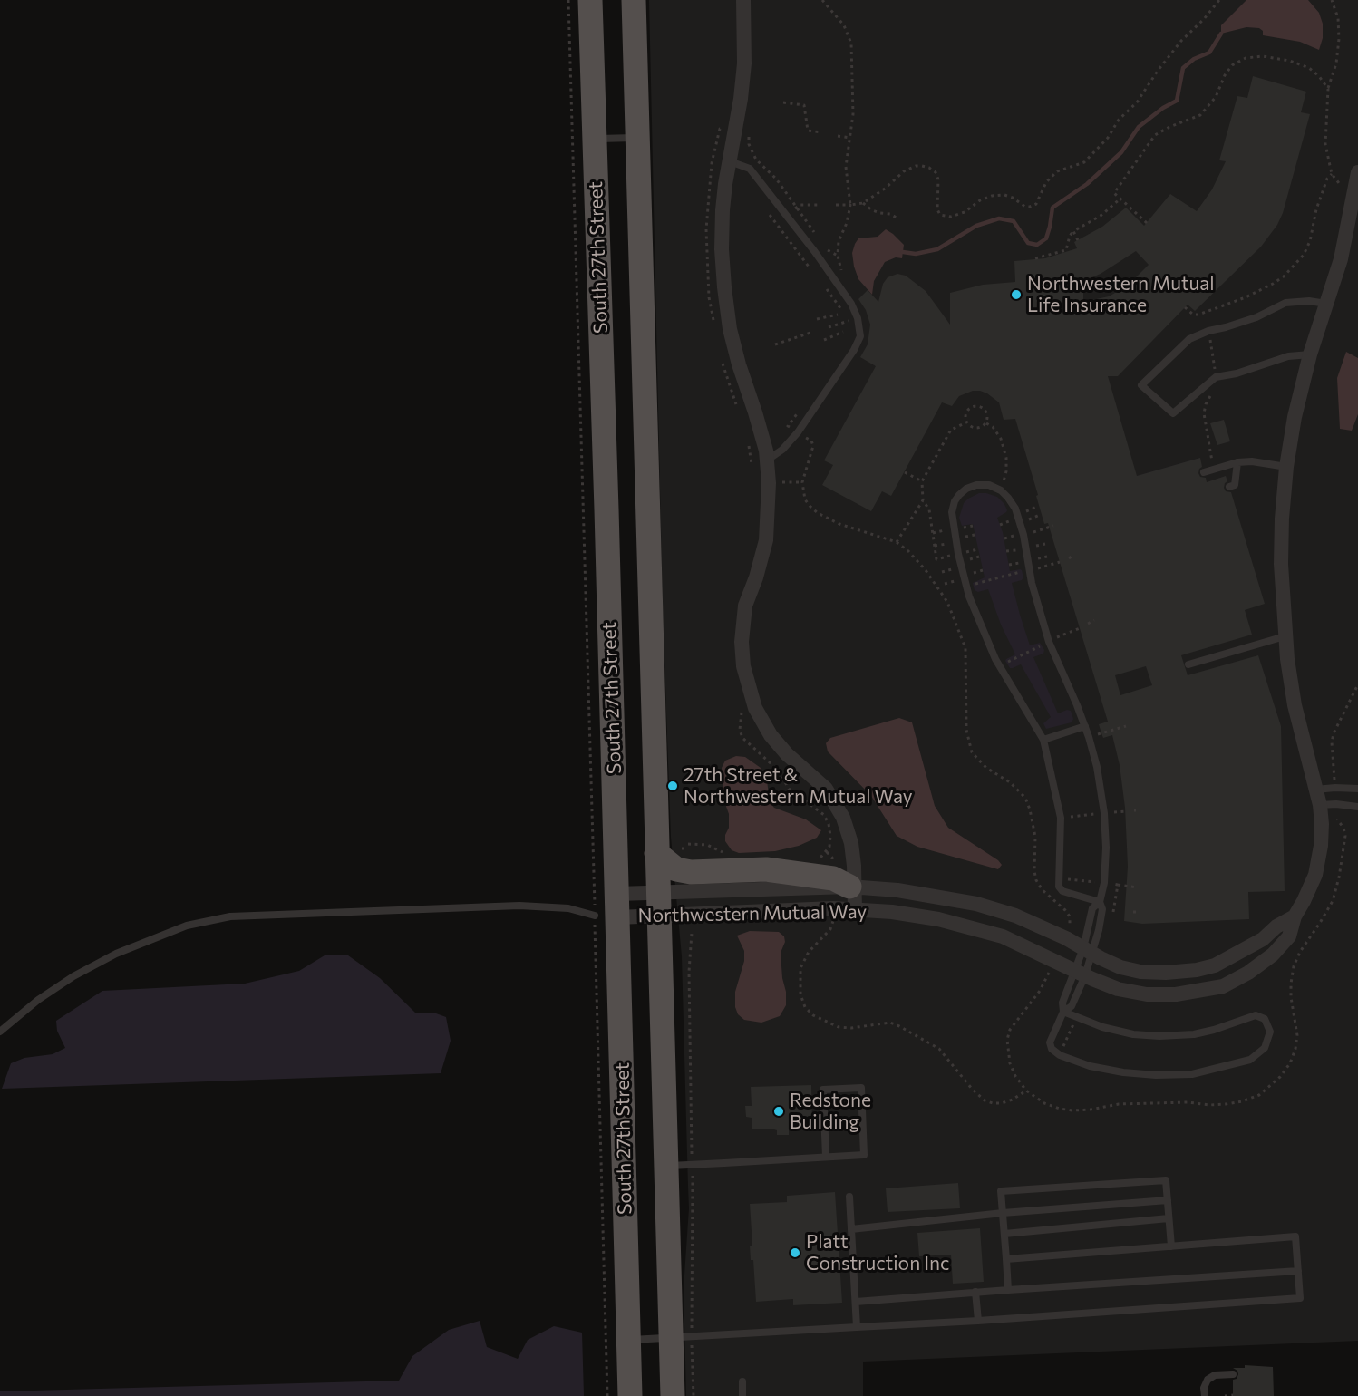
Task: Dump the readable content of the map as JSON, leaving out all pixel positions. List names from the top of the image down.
{
  "streets": {
    "main road": ["South 27th Street"],
    "street": ["Northwestern Mutual Way"]
  },
  "crossings": [
    ["South 27th Street", "Northwestern Mutual Way"]
  ],
  "places": [
    "Northwestern Mutual Life Insurance",
    "27th Street & Northwestern Mutual Way",
    "Redstone Building",
    "Platt Construction Inc"
  ]
}
